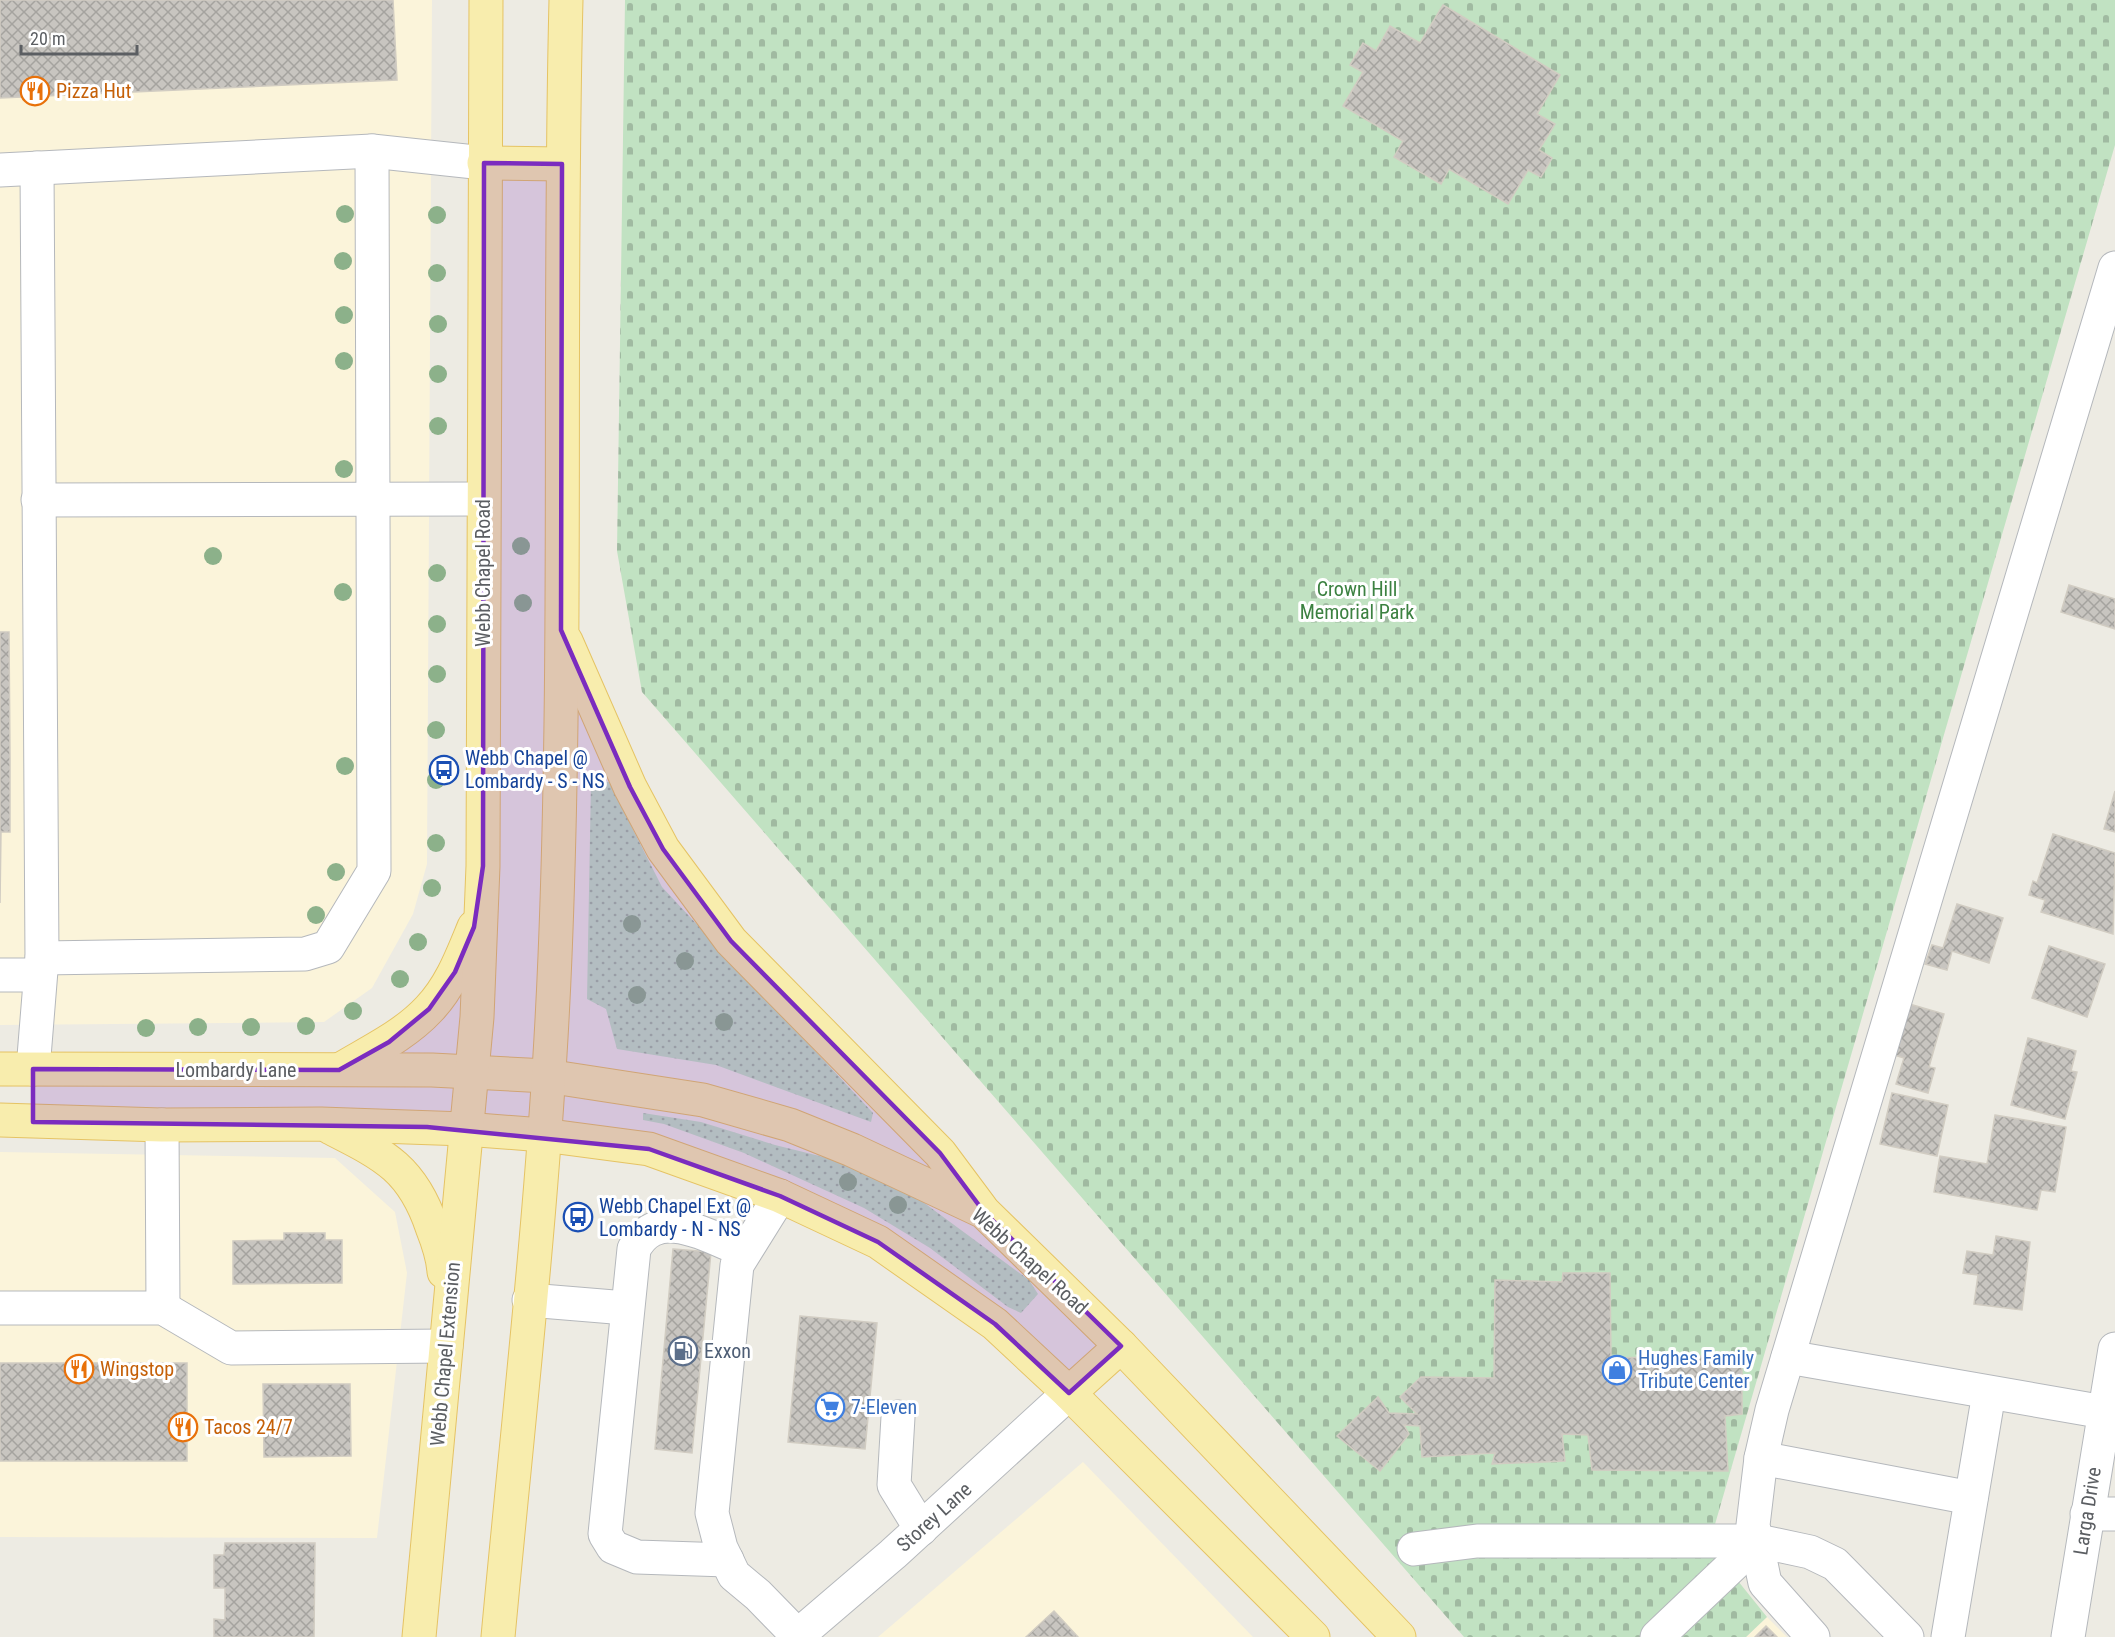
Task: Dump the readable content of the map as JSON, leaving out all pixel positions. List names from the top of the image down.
{
  "streets": {
    "main road": ["Webb Chapel Road", "Lombardy Lane", "Webb Chapel Extension"],
    "street": ["Larga Drive", "Storey Lane"]
  },
  "crossings": [
    ["Webb Chapel Road", "Lombardy Lane"],
    ["Webb Chapel Road", "Webb Chapel Extension"],
    ["Lombardy Lane", "Webb Chapel Extension"]
  ],
  "parks": ["Crown Hill Memorial Park"],
  "places": {
    "restaurant": ["Pizza Hut", "Wingstop", "Tacos 24/7"],
    "bus stop": ["Webb Chapel @ Lombardy - S - NS", "Webb Chapel Ext @ Lombardy - N - NS"],
    "fuel station": ["Exxon"],
    "shop": ["Hughes Family Tribute Center"],
    "supermarket": ["7-Eleven"]
  },
  "scale_bar": "20 m"
}
